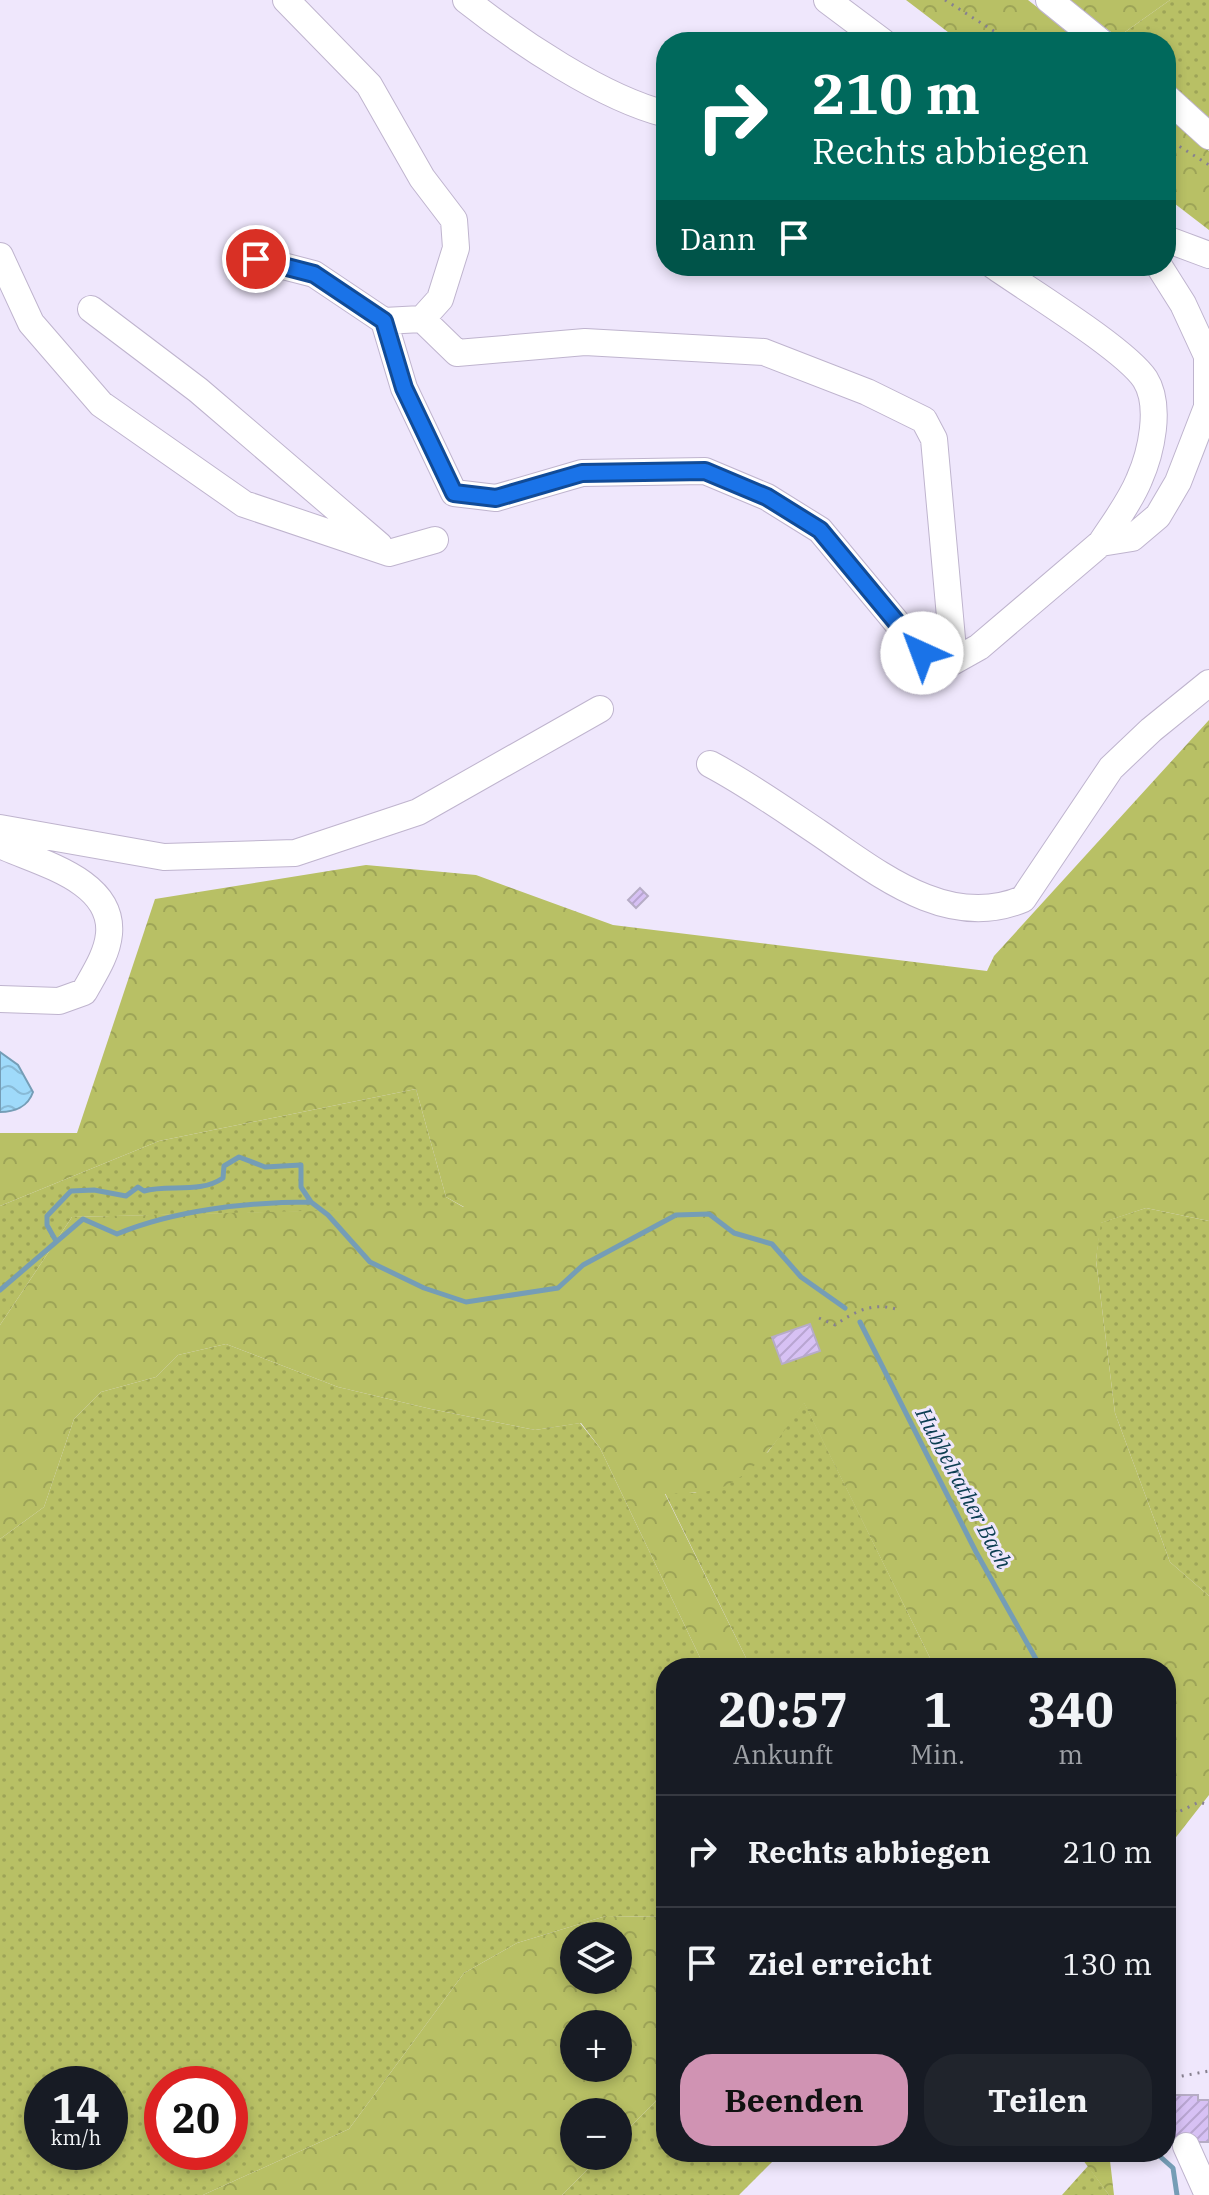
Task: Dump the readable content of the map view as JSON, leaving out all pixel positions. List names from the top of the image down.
{
  "water": ["Hubbelrather Bach"],
  "page": {
    "turn": ["210 m", "Rechts abbiegen"],
    "then": "Dann",
    "eta": [
      "20:57",
      "Ankunft",
      "1",
      "Min.",
      "340",
      "m"
    ],
    "list": [
      {
        "name": "Rechts abbiegen",
        "value": "210 m"
      },
      {
        "name": "Ziel erreicht",
        "value": "130 m"
      }
    ],
    "map_buttons": ["+", "−"],
    "buttons": ["Beenden", "Teilen"],
    "speed": "14 km/h",
    "limit": "20"
  }
}
